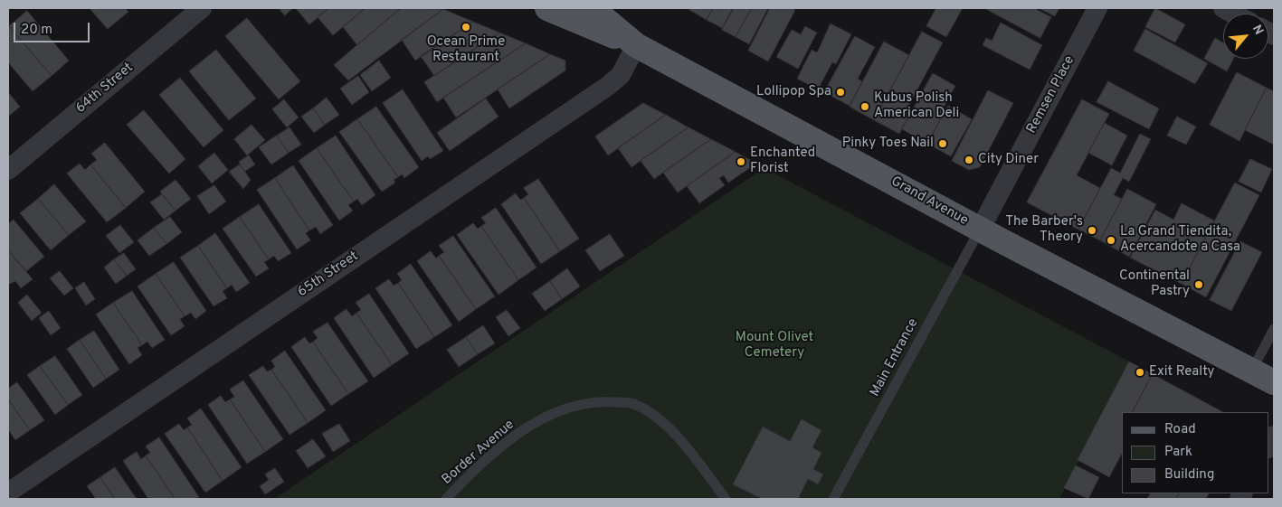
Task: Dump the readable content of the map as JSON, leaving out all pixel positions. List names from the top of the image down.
{
  "streets": {
    "main road": ["Grand Avenue"],
    "street": ["64th Street", "Remsen Place", "65th Street"],
    "lane": ["Main Entrance", "Border Avenue"]
  },
  "crossings": [
    ["Remsen Place", "Grand Avenue"],
    ["Remsen Place", "Main Entrance"],
    ["Grand Avenue", "65th Street"],
    ["Grand Avenue", "Main Entrance"]
  ],
  "parks": ["Mount Olivet Cemetery"],
  "places": [
    "Ocean Prime Restaurant",
    "Lollipop Spa",
    "Kubus Polish American Deli",
    "Pinky Toes Nail",
    "City Diner",
    "Enchanted Florist",
    "The Barber's Theory",
    "La Grand Tiendita, Acercandote a Casa",
    "Continental Pastry",
    "Exit Realty"
  ],
  "legend": ["Road", "Park", "Building"],
  "scale_bar": "20 m",
  "north": "top right"
}
